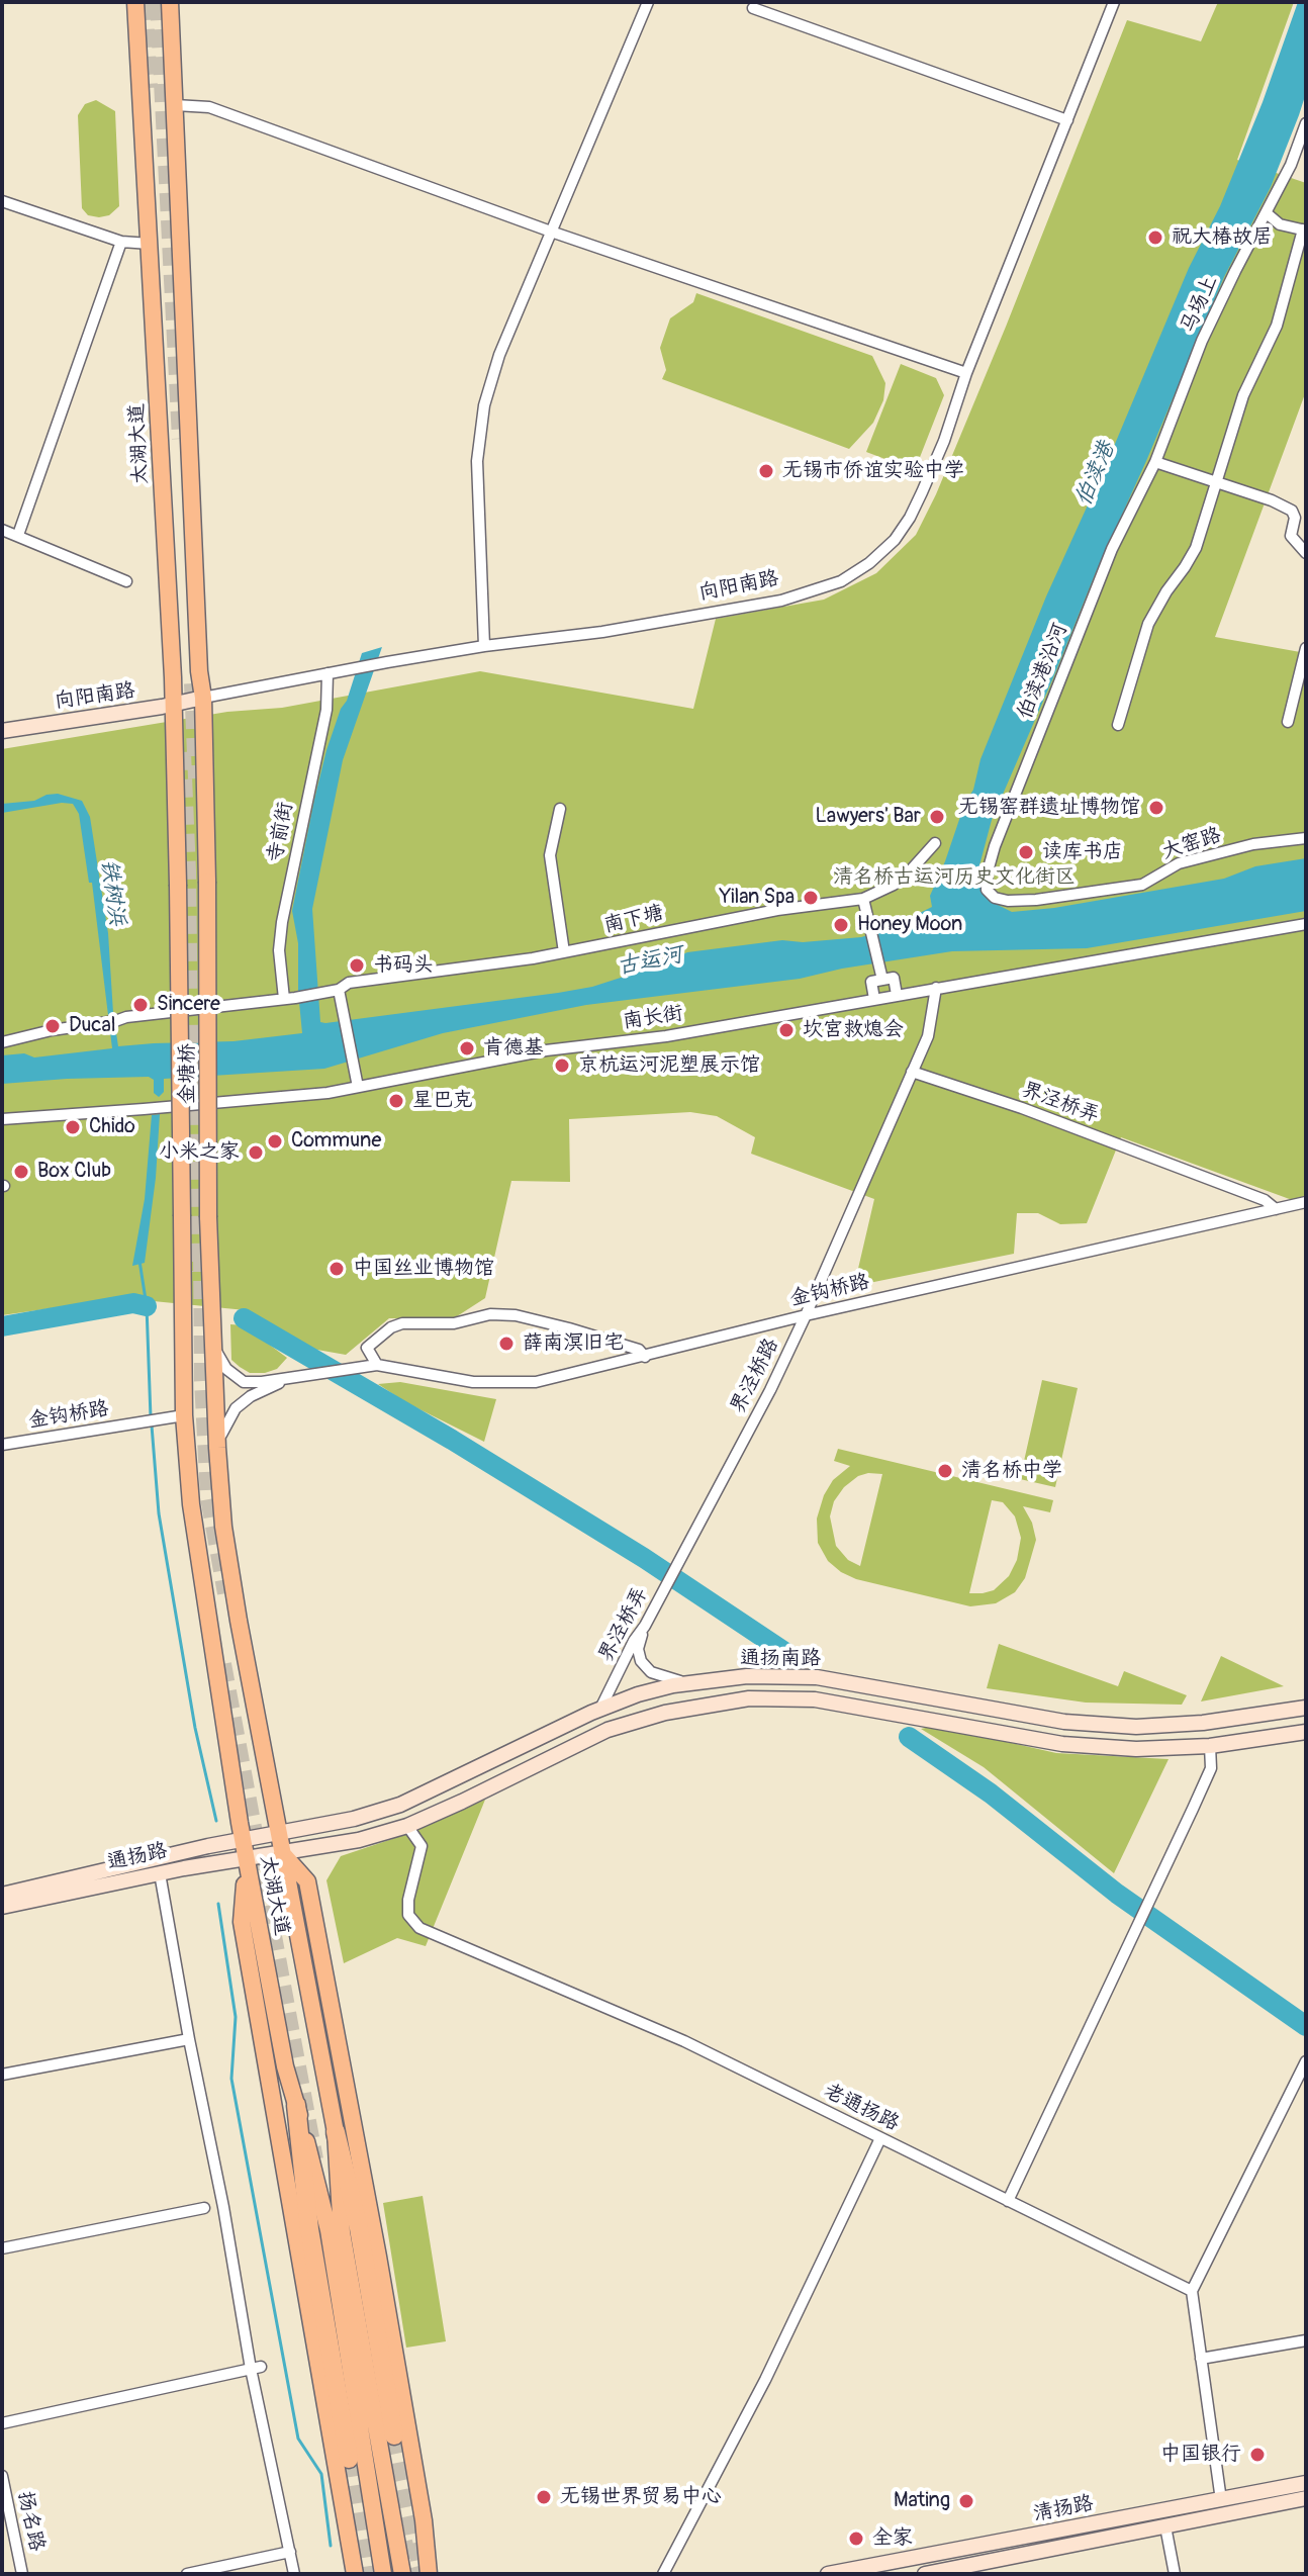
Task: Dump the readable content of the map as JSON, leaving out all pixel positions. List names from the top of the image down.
{
  "streets": {
    "main road": [
      "太湖大道",
      "向阳南路",
      "金塘桥",
      "通扬南路",
      "通扬路",
      "清扬路"
    ],
    "street": [
      "马场上",
      "伯渎港沿河",
      "寺前街",
      "大窑路",
      "南下塘",
      "南长街",
      "界泾桥弄",
      "金钩桥路",
      "界泾桥路",
      "老通扬路",
      "扬名路"
    ]
  },
  "crossings": [
    ["马场上", "伯渎港沿河"],
    ["太湖大道", "向阳南路"],
    ["太湖大道", "金塘桥"],
    ["太湖大道", "金钩桥路"],
    ["太湖大道", "通扬南路"],
    ["太湖大道", "通扬路"],
    ["向阳南路", "寺前街"],
    ["向阳南路", "金塘桥"],
    ["伯渎港沿河", "大窑路"],
    ["寺前街", "南下塘"],
    ["界泾桥弄", "金钩桥路"],
    ["界泾桥弄", "界泾桥路"],
    ["界泾桥弄", "通扬南路"],
    ["金钩桥路", "界泾桥路"],
    ["通扬南路", "通扬路"],
    ["通扬南路", "老通扬路"]
  ],
  "water": ["伯渎港", "铁树浜", "古运河"],
  "parks": ["清名桥古运河历史文化街区"],
  "places": [
    "祝大椿故居",
    "无锡市侨谊实验中学",
    "无锡窑群遗址博物馆",
    "Lawyers' Bar",
    "读库书店",
    "Yilan Spa",
    "Honey Moon",
    "书码头",
    "Sincere",
    "Ducal",
    "坎宫救熄会",
    "肯德基",
    "京杭运河泥塑展示馆",
    "星巴克",
    "Chido",
    "Commune",
    "小米之家",
    "Box Club",
    "中国丝业博物馆",
    "薛南溟旧宅",
    "清名桥中学",
    "中国银行",
    "无锡世界贸易中心",
    "Mating",
    "全家"
  ]
}
